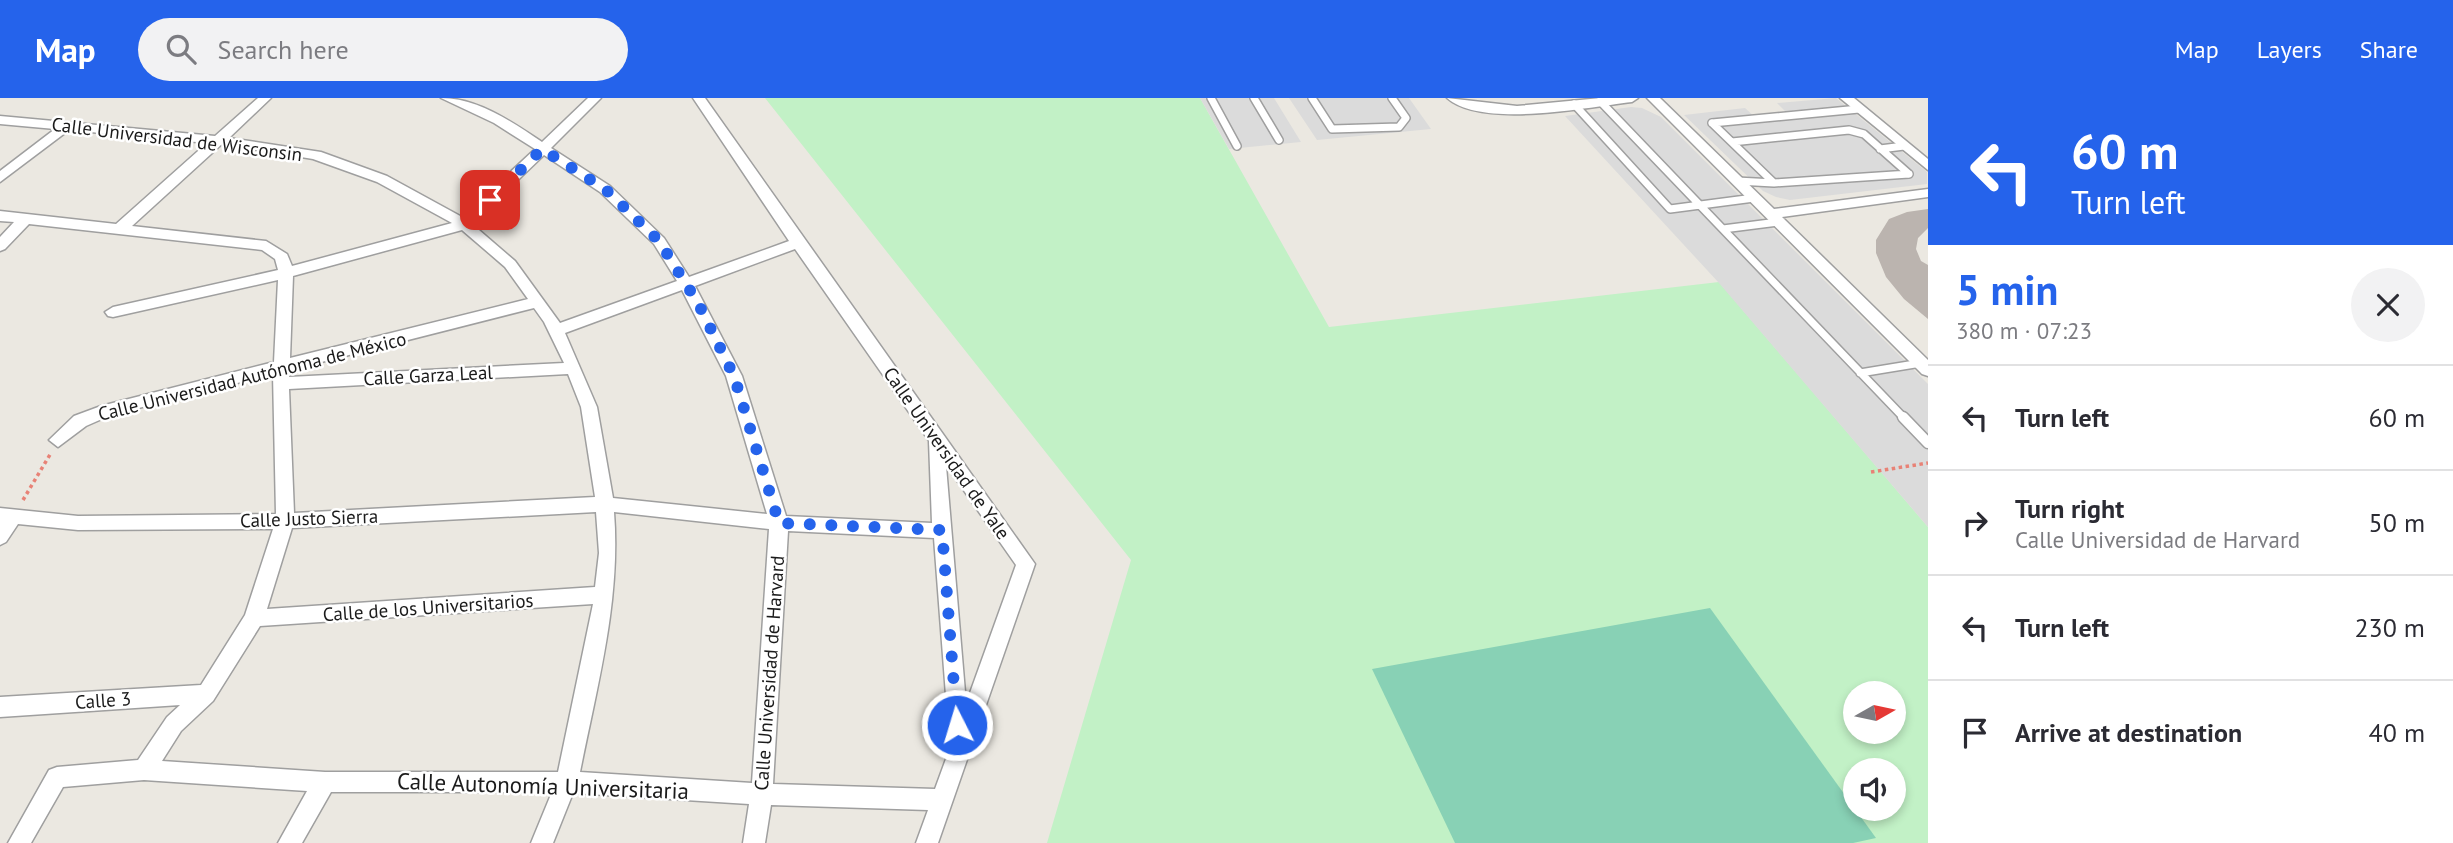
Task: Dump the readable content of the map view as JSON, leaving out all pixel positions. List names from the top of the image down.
{
  "streets": {
    "street": [
      "Calle Universidad de Wisconsin",
      "Calle Garza Leal",
      "Calle Universidad Autónoma de México",
      "Calle Universidad de Yale",
      "Calle Justo Sierra",
      "Calle de los Universitarios",
      "Calle Universidad de Harvard",
      "Calle 3",
      "Calle Autonomía Universitaria"
    ]
  },
  "crossings": [
    ["Calle Universidad de Wisconsin", "Calle Garza Leal"],
    ["Calle Universidad de Wisconsin", "Calle Universidad Autónoma de México"],
    ["Calle Universidad de Wisconsin", "Calle Justo Sierra"],
    ["Calle Universidad de Wisconsin", "Calle de los Universitarios"],
    ["Calle Universidad de Wisconsin", "Calle Autonomía Universitaria"],
    ["Calle Garza Leal", "Calle Universidad Autónoma de México"],
    ["Calle Universidad de Yale", "Calle Autonomía Universitaria"],
    ["Calle Justo Sierra", "Calle Universidad de Harvard"],
    ["Calle Universidad de Harvard", "Calle Autonomía Universitaria"]
  ],
  "north": "right",
  "page": {
    "header": "Map",
    "search": "Search here",
    "nav": ["Map", "Layers", "Share"],
    "turn": ["60 m", "Turn left"],
    "heading": ["5 min", "380 m · 07:23"],
    "list": [
      {
        "name": "Turn left",
        "value": "60 m"
      },
      {
        "name": "Turn right",
        "note": "Calle Universidad de Harvard",
        "value": "50 m"
      },
      {
        "name": "Turn left",
        "value": "230 m"
      },
      {
        "name": "Arrive at destination",
        "value": "40 m"
      }
    ]
  }
}
